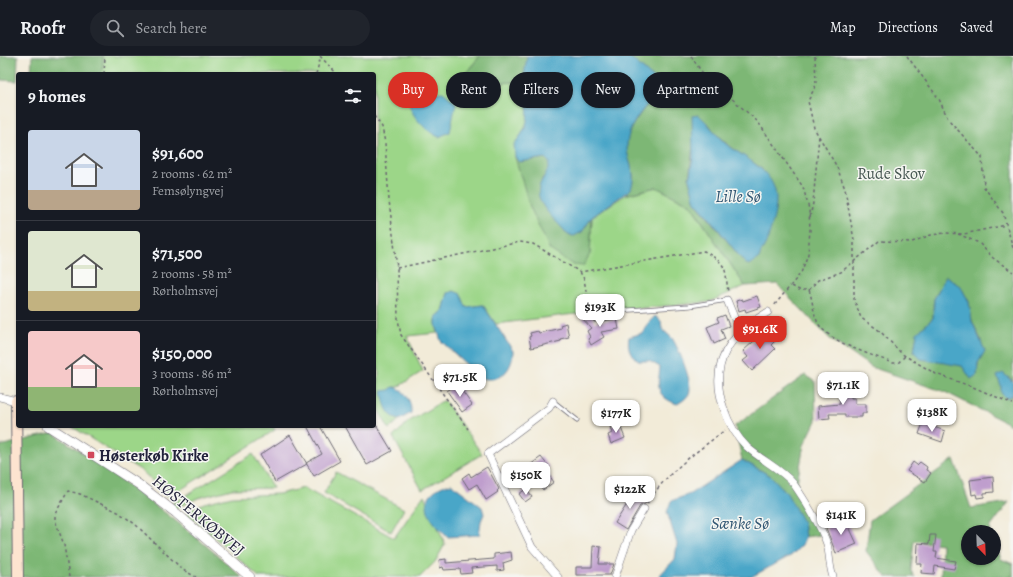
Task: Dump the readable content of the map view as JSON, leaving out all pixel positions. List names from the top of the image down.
{
  "streets": {
    "street": ["HØSTERKØBVEJ"]
  },
  "water": ["Lille Sø", "Sænke Sø"],
  "parks": ["Rude Skov"],
  "places": {
    "transit": ["Høsterkøb Kirke"]
  },
  "north": "bottom right",
  "page": {
    "header": "Roofr",
    "search": "Search here",
    "nav": ["Map", "Directions", "Saved"],
    "chip": [
      "Buy",
      "Rent",
      "Filters",
      "New",
      "Apartment"
    ],
    "heading": "9 homes",
    "list": [
      {
        "name": "$91,600",
        "note": "2 rooms · 62 m² · Femsølyngvej"
      },
      {
        "name": "$71,500",
        "note": "2 rooms · 58 m² · Rørholmsvej"
      },
      {
        "name": "$150,000",
        "note": "3 rooms · 86 m² · Rørholmsvej"
      }
    ],
    "price": [
      "$193K",
      "$91.6K",
      "$71.5K",
      "$71.1K",
      "$138K",
      "$177K",
      "$150K",
      "$122K",
      "$141K"
    ]
  }
}
